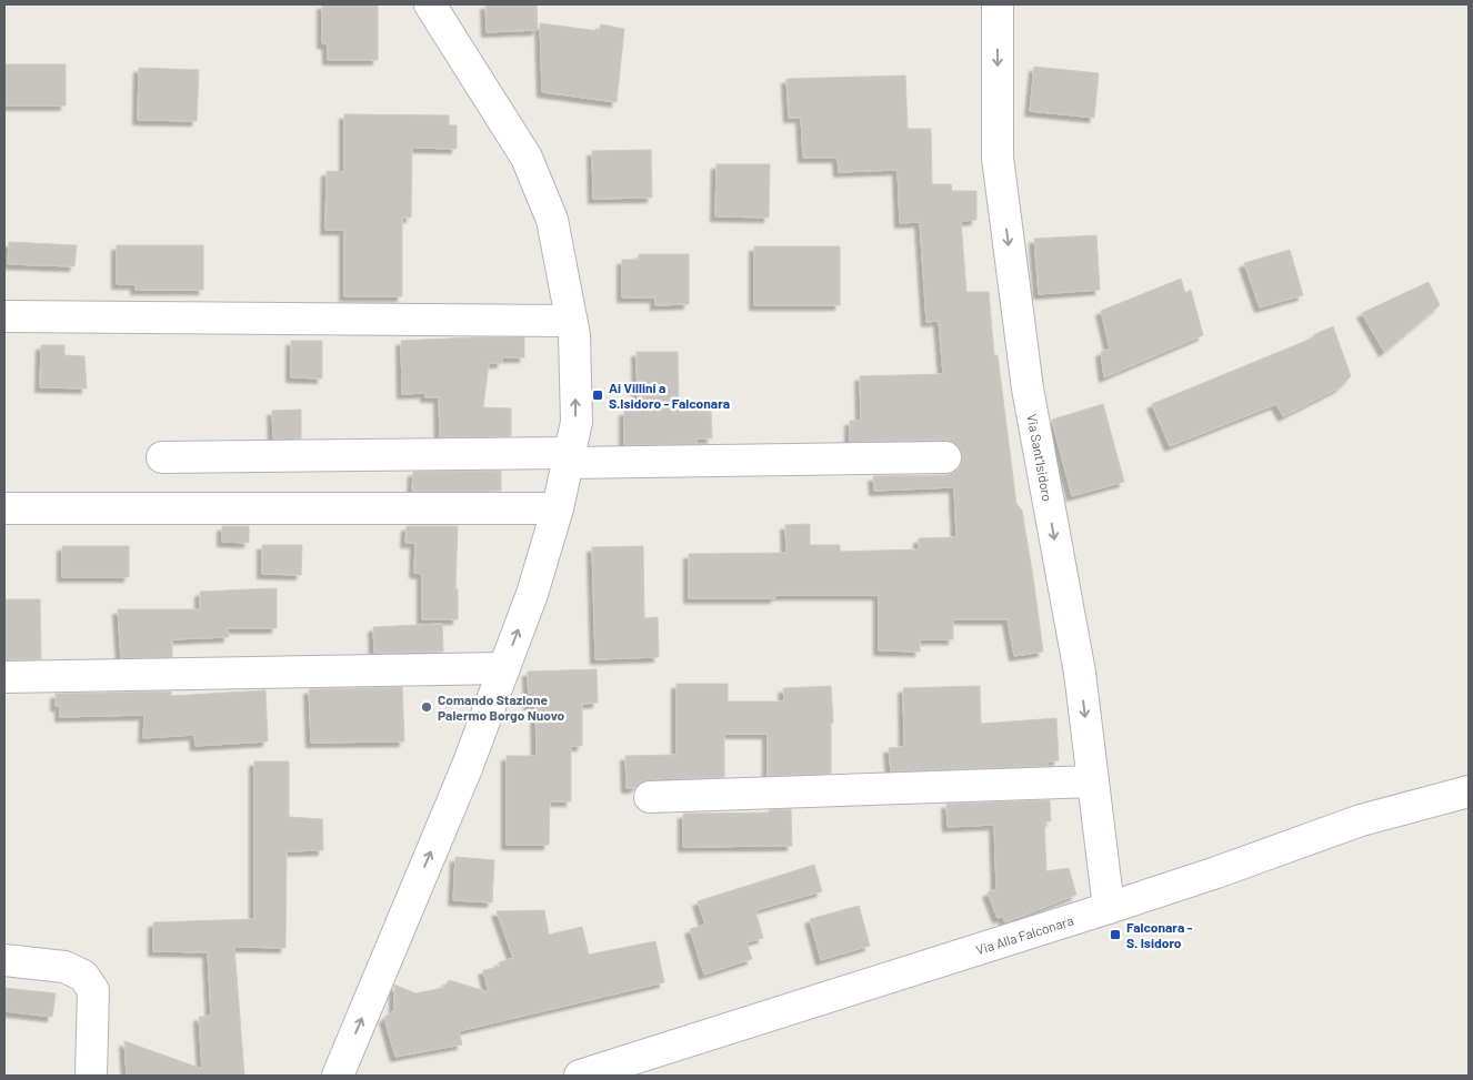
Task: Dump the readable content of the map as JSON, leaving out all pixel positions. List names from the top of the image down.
{
  "streets": {
    "street": ["Via Sant'Isidoro", "Via Alla Falconara"]
  },
  "crossings": [
    ["Via Sant'Isidoro", "Via Alla Falconara"]
  ],
  "one_way": ["Via Sant'Isidoro"],
  "places": {
    "transit": ["Ai Villini a S.Isidoro - Falconara", "Falconara - S. Isidoro"],
    "other": ["Comando Stazione Palermo Borgo Nuovo"]
  }
}
